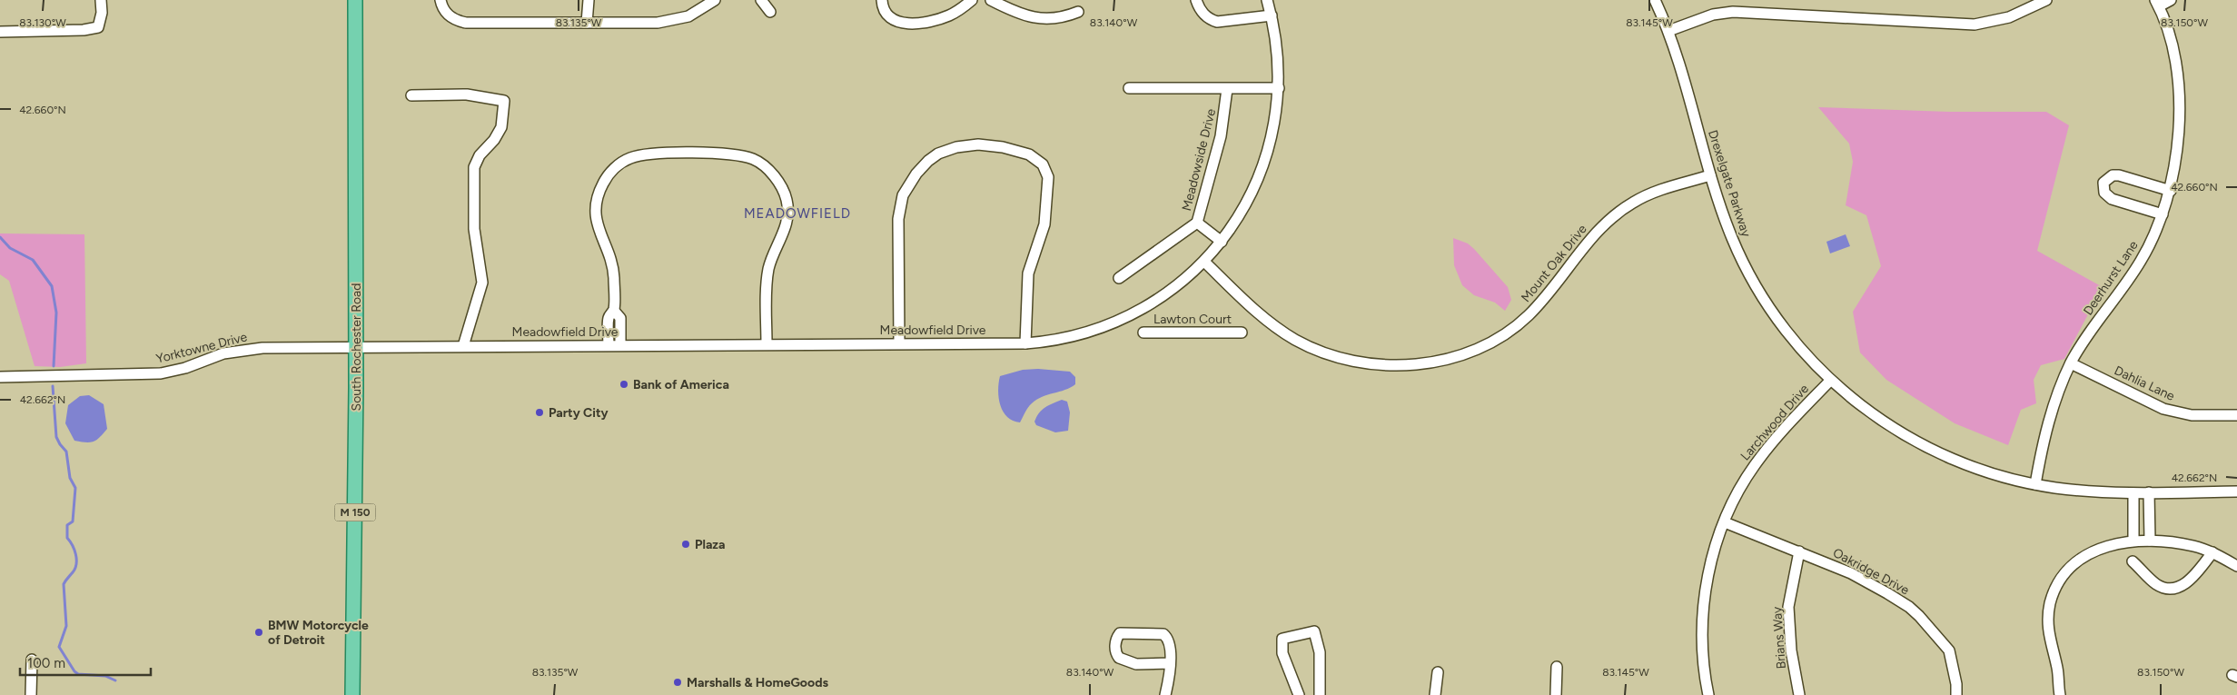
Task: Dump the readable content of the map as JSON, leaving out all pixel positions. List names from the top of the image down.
{
  "streets": {
    "main road": ["South Rochester Road", "M 150"],
    "street": [
      "Meadowside Drive",
      "Drexelgate Parkway",
      "Mount Oak Drive",
      "Deerhurst Lane",
      "Lawton Court",
      "Meadowfield Drive",
      "Yorktowne Drive",
      "Dahlia Lane",
      "Larchwood Drive",
      "Oakridge Drive",
      "Brians Way"
    ]
  },
  "crossings": [
    ["Meadowside Drive", "Meadowfield Drive"],
    ["Drexelgate Parkway", "Mount Oak Drive"],
    ["Drexelgate Parkway", "Deerhurst Lane"],
    ["Drexelgate Parkway", "Larchwood Drive"],
    ["Mount Oak Drive", "Meadowfield Drive"],
    ["Deerhurst Lane", "Dahlia Lane"],
    ["Meadowfield Drive", "South Rochester Road"],
    ["Meadowfield Drive", "Yorktowne Drive"],
    ["South Rochester Road", "Yorktowne Drive"],
    ["Larchwood Drive", "Oakridge Drive"],
    ["Oakridge Drive", "Brians Way"]
  ],
  "districts": ["MEADOWFIELD"],
  "places": [
    "Bank of America",
    "Party City",
    "Plaza",
    "BMW Motorcycle of Detroit",
    "Marshalls & HomeGoods"
  ],
  "scale_bar": "100 m",
  "coordinates": [
    "83.130°W",
    "83.135°W",
    "83.140°W",
    "83.145°W",
    "83.150°W",
    "42.660°N",
    "42.662°N"
  ]
}
